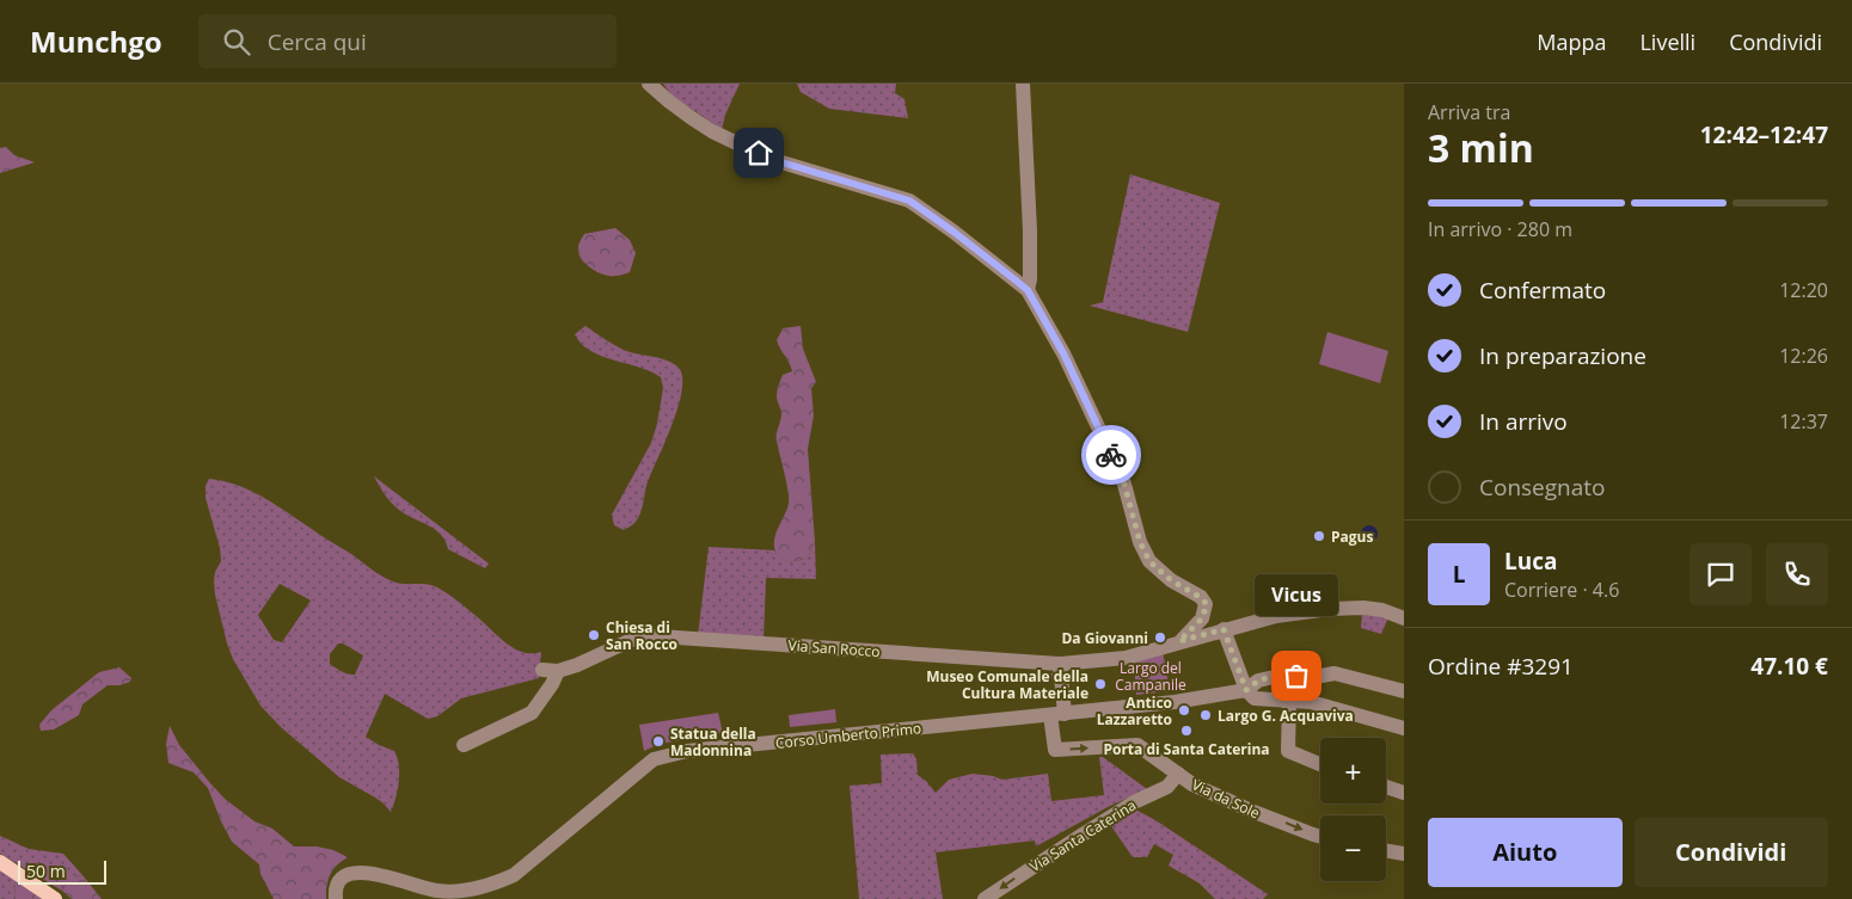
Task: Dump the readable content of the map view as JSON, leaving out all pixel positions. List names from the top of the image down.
{
  "streets": {
    "street": [
      "Via San Rocco",
      "Corso Umberto Primo",
      "Via da Sole",
      "Via Santa Caterina"
    ]
  },
  "crossings": [
    ["Corso Umberto Primo", "Via da Sole"],
    ["Via da Sole", "Via Santa Caterina"]
  ],
  "one_way": ["Via Santa Caterina"],
  "parks": ["Largo del Campanile"],
  "places": [
    "Pagus",
    "Chiesa di San Rocco",
    "Da Giovanni",
    "Vicus",
    "Museo Comunale della Cultura Materiale",
    "Antico Lazzaretto",
    "Largo G. Acquaviva",
    "Porta di Santa Caterina",
    "Statua della Madonnina"
  ],
  "scale_bar": "50 m",
  "page": {
    "header": "Munchgo",
    "search": "Cerca qui",
    "nav": ["Mappa", "Livelli", "Condividi"],
    "heading": ["3 min", "Arriva tra", "12:42–12:47"],
    "panel": [
      "Luca",
      "Corriere · 4.6",
      "Ordine #3291",
      "47.10 €"
    ],
    "bar": "In arrivo · 280 m",
    "list": [
      ["Confermato", "12:20"],
      ["In preparazione", "12:26"],
      ["In arrivo", "12:37"],
      "Consegnato"
    ],
    "round": "L",
    "bubble": "Vicus",
    "map_buttons": ["+", "−"],
    "buttons": ["Aiuto", "Condividi"],
    "scale": "50 m"
  }
}
